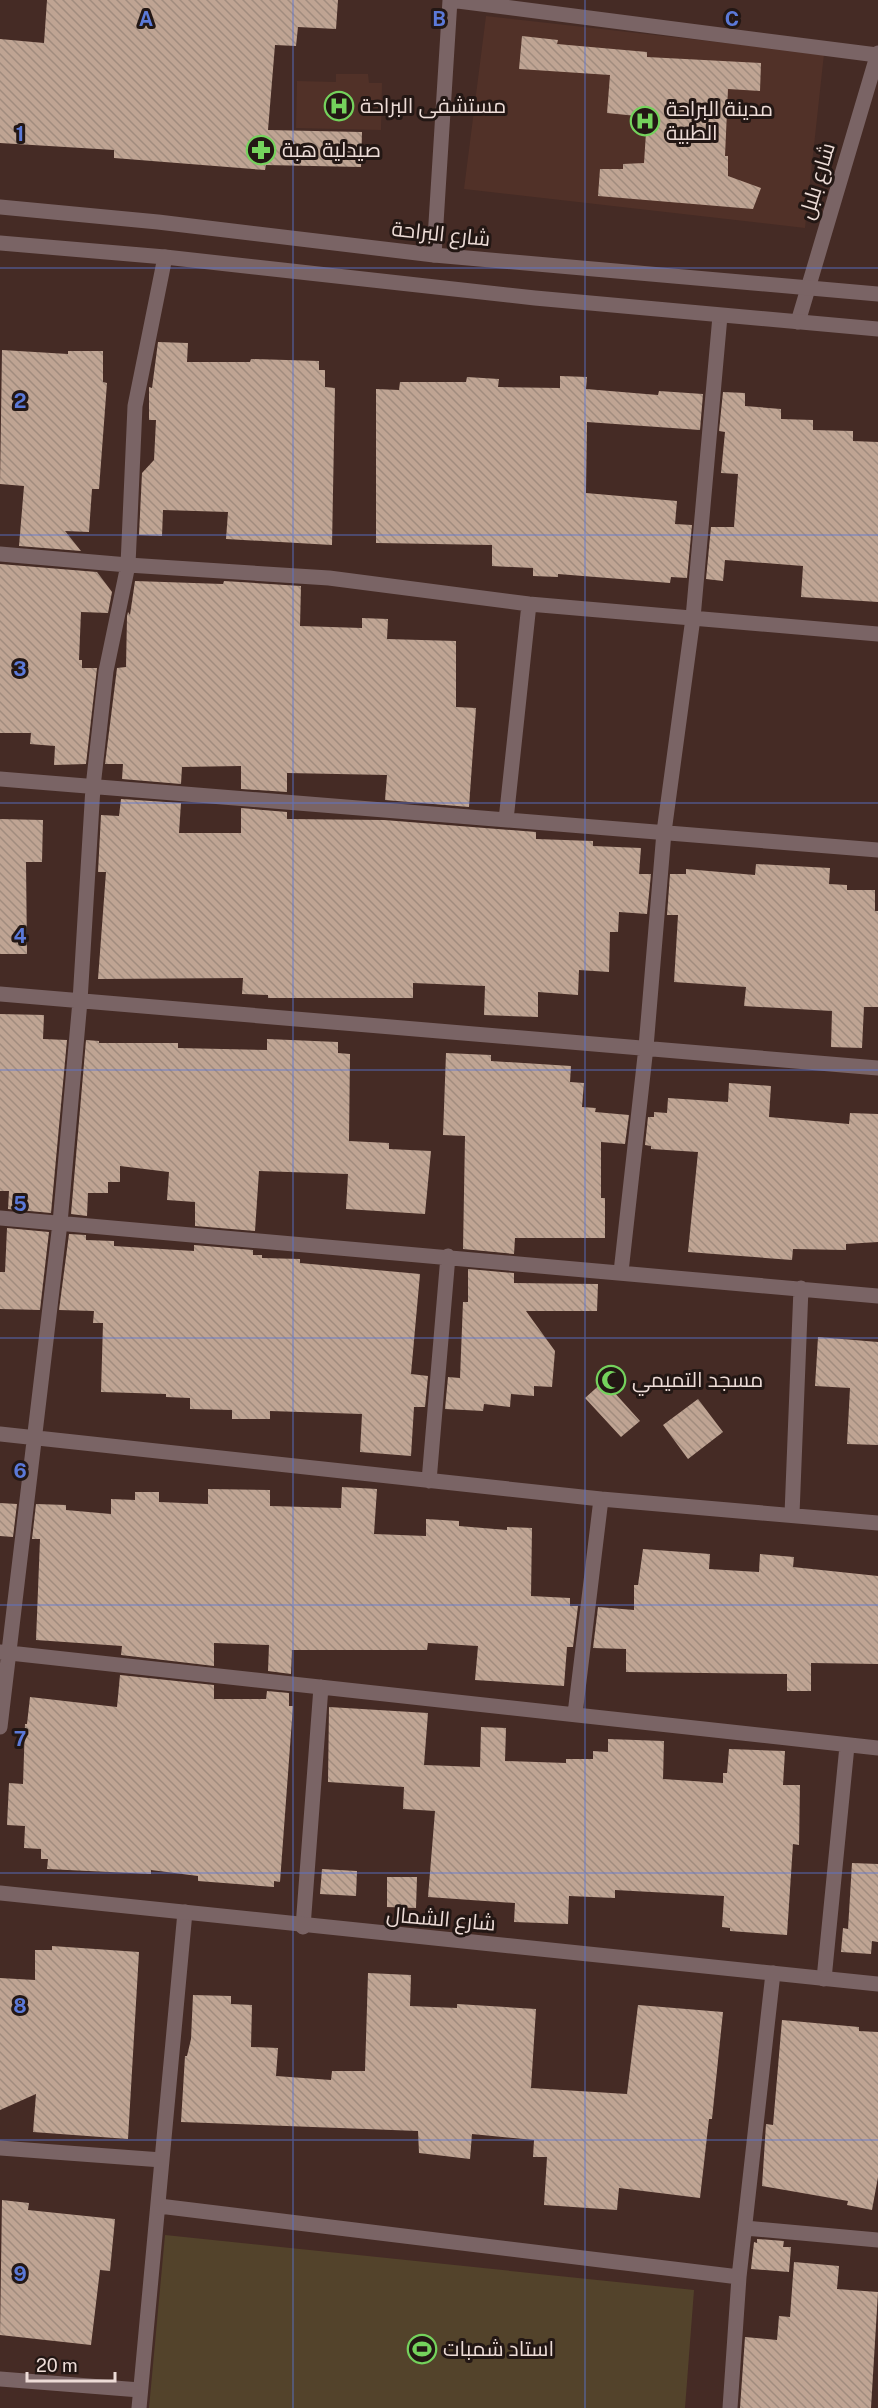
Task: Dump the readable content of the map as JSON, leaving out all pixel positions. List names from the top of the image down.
{
  "streets": {
    "street": ["شارع بلبل", "شارع البراحة", "شارع الشمال"]
  },
  "crossings": [
    ["شارع بلبل", "شارع البراحة"]
  ],
  "places": {
    "hospital": ["مستشفى البراحة", "مدينة البراحة الطبية"],
    "pharmacy": ["صيدلية هبة"],
    "mosque": ["مسجد التميمي"],
    "sports": ["استاد شمبات"]
  },
  "scale_bar": "20 m",
  "grid": {
    "columns": ["A", "B", "C"],
    "rows": [
      "1",
      "2",
      "3",
      "4",
      "5",
      "6",
      "7",
      "8",
      "9"
    ]
  }
}
